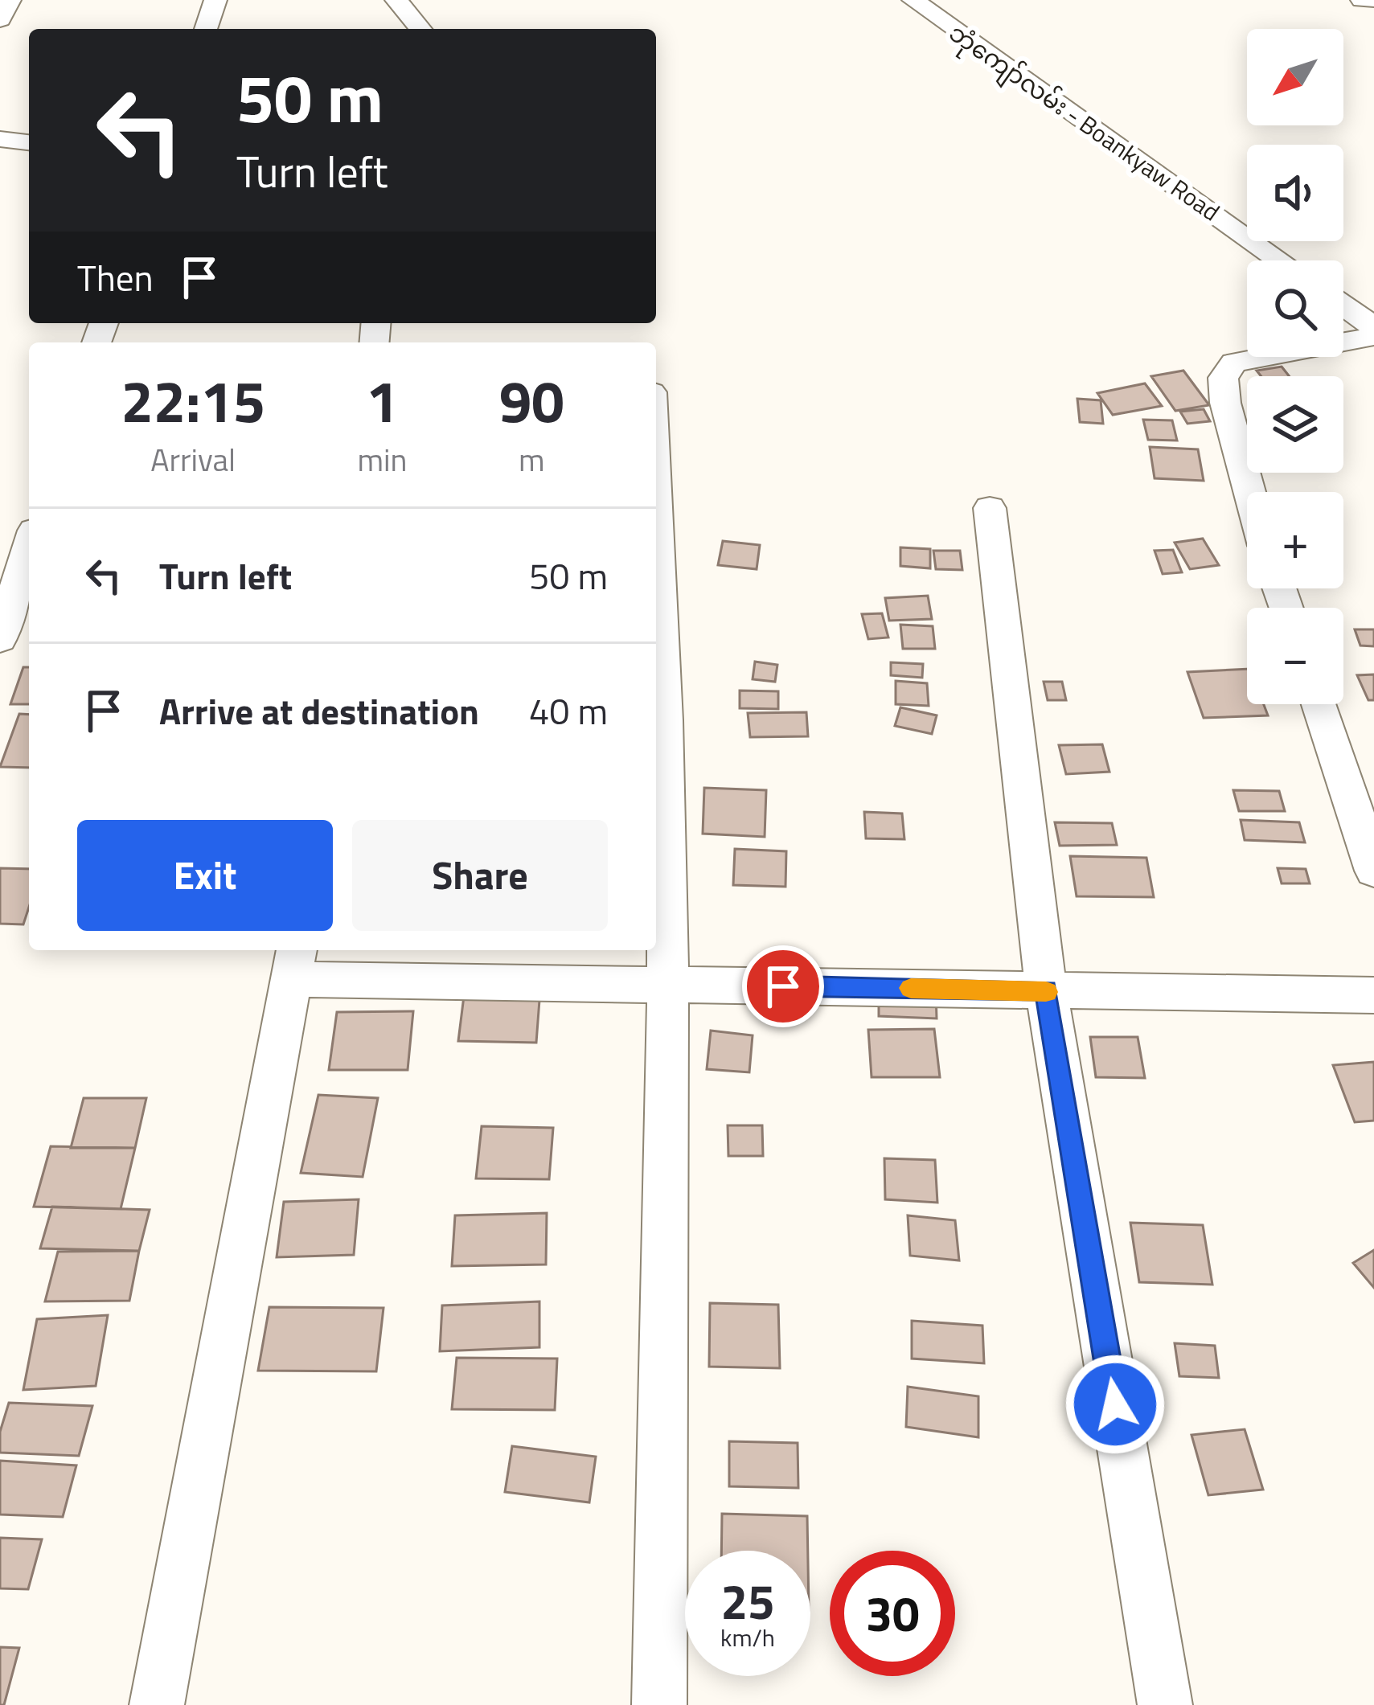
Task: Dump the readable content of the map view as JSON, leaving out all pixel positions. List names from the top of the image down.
{
  "streets": {
    "street": ["ဘုံကျော်လမ်း - Boankyaw Road"]
  },
  "north": "bottom left",
  "page": {
    "map_buttons": ["+", "−"],
    "turn": ["50 m", "Turn left"],
    "then": "Then",
    "eta": [
      "22:15",
      "Arrival",
      "1",
      "min",
      "90",
      "m"
    ],
    "list": [
      {
        "name": "Turn left",
        "value": "50 m"
      },
      {
        "name": "Arrive at destination",
        "value": "40 m"
      }
    ],
    "buttons": ["Exit", "Share"],
    "speed": "25 km/h",
    "limit": "30"
  }
}
